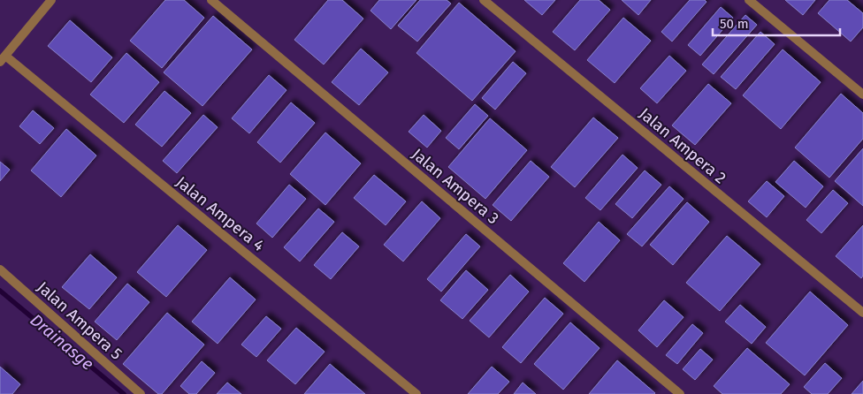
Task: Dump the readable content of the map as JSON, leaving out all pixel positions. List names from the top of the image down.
{
  "streets": {
    "street": [
      "Jalan Ampera 2",
      "Jalan Ampera 3",
      "Jalan Ampera 4",
      "Jalan Ampera 5"
    ]
  },
  "water": ["Drainasge"],
  "scale_bar": "50 m"
}
